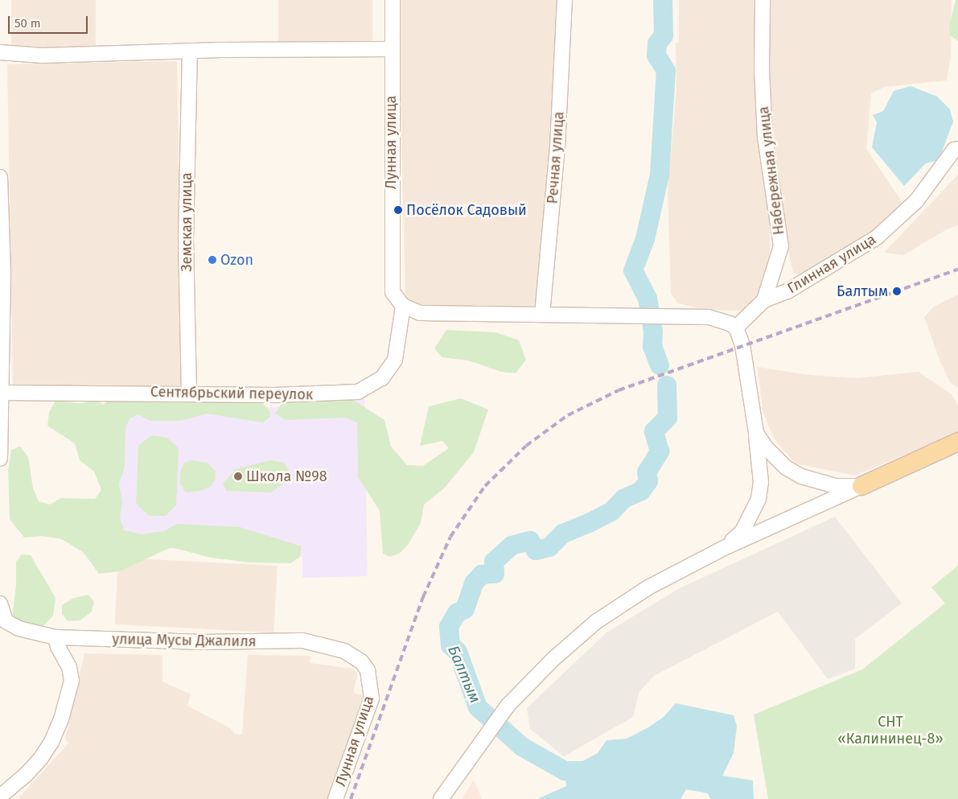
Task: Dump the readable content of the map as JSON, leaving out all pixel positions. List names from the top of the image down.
{
  "streets": {
    "street": [
      "Лунная улица",
      "Речная улица",
      "Набережная улица",
      "Земская улица",
      "Глинная улица",
      "Сентябрьский переулок",
      "улица Мусы Джалиля"
    ]
  },
  "crossings": [
    ["Лунная улица", "Сентябрьский переулок"],
    ["Лунная улица", "улица Мусы Джалиля"],
    ["Набережная улица", "Глинная улица"],
    ["Земская улица", "Сентябрьский переулок"]
  ],
  "water": ["Балтым"],
  "parks": ["СНТ «Калининец-8»"],
  "places": [
    "Посёлок Садовый",
    "Ozon",
    "Балтым",
    "Школа №98"
  ],
  "scale_bar": "50 m"
}
